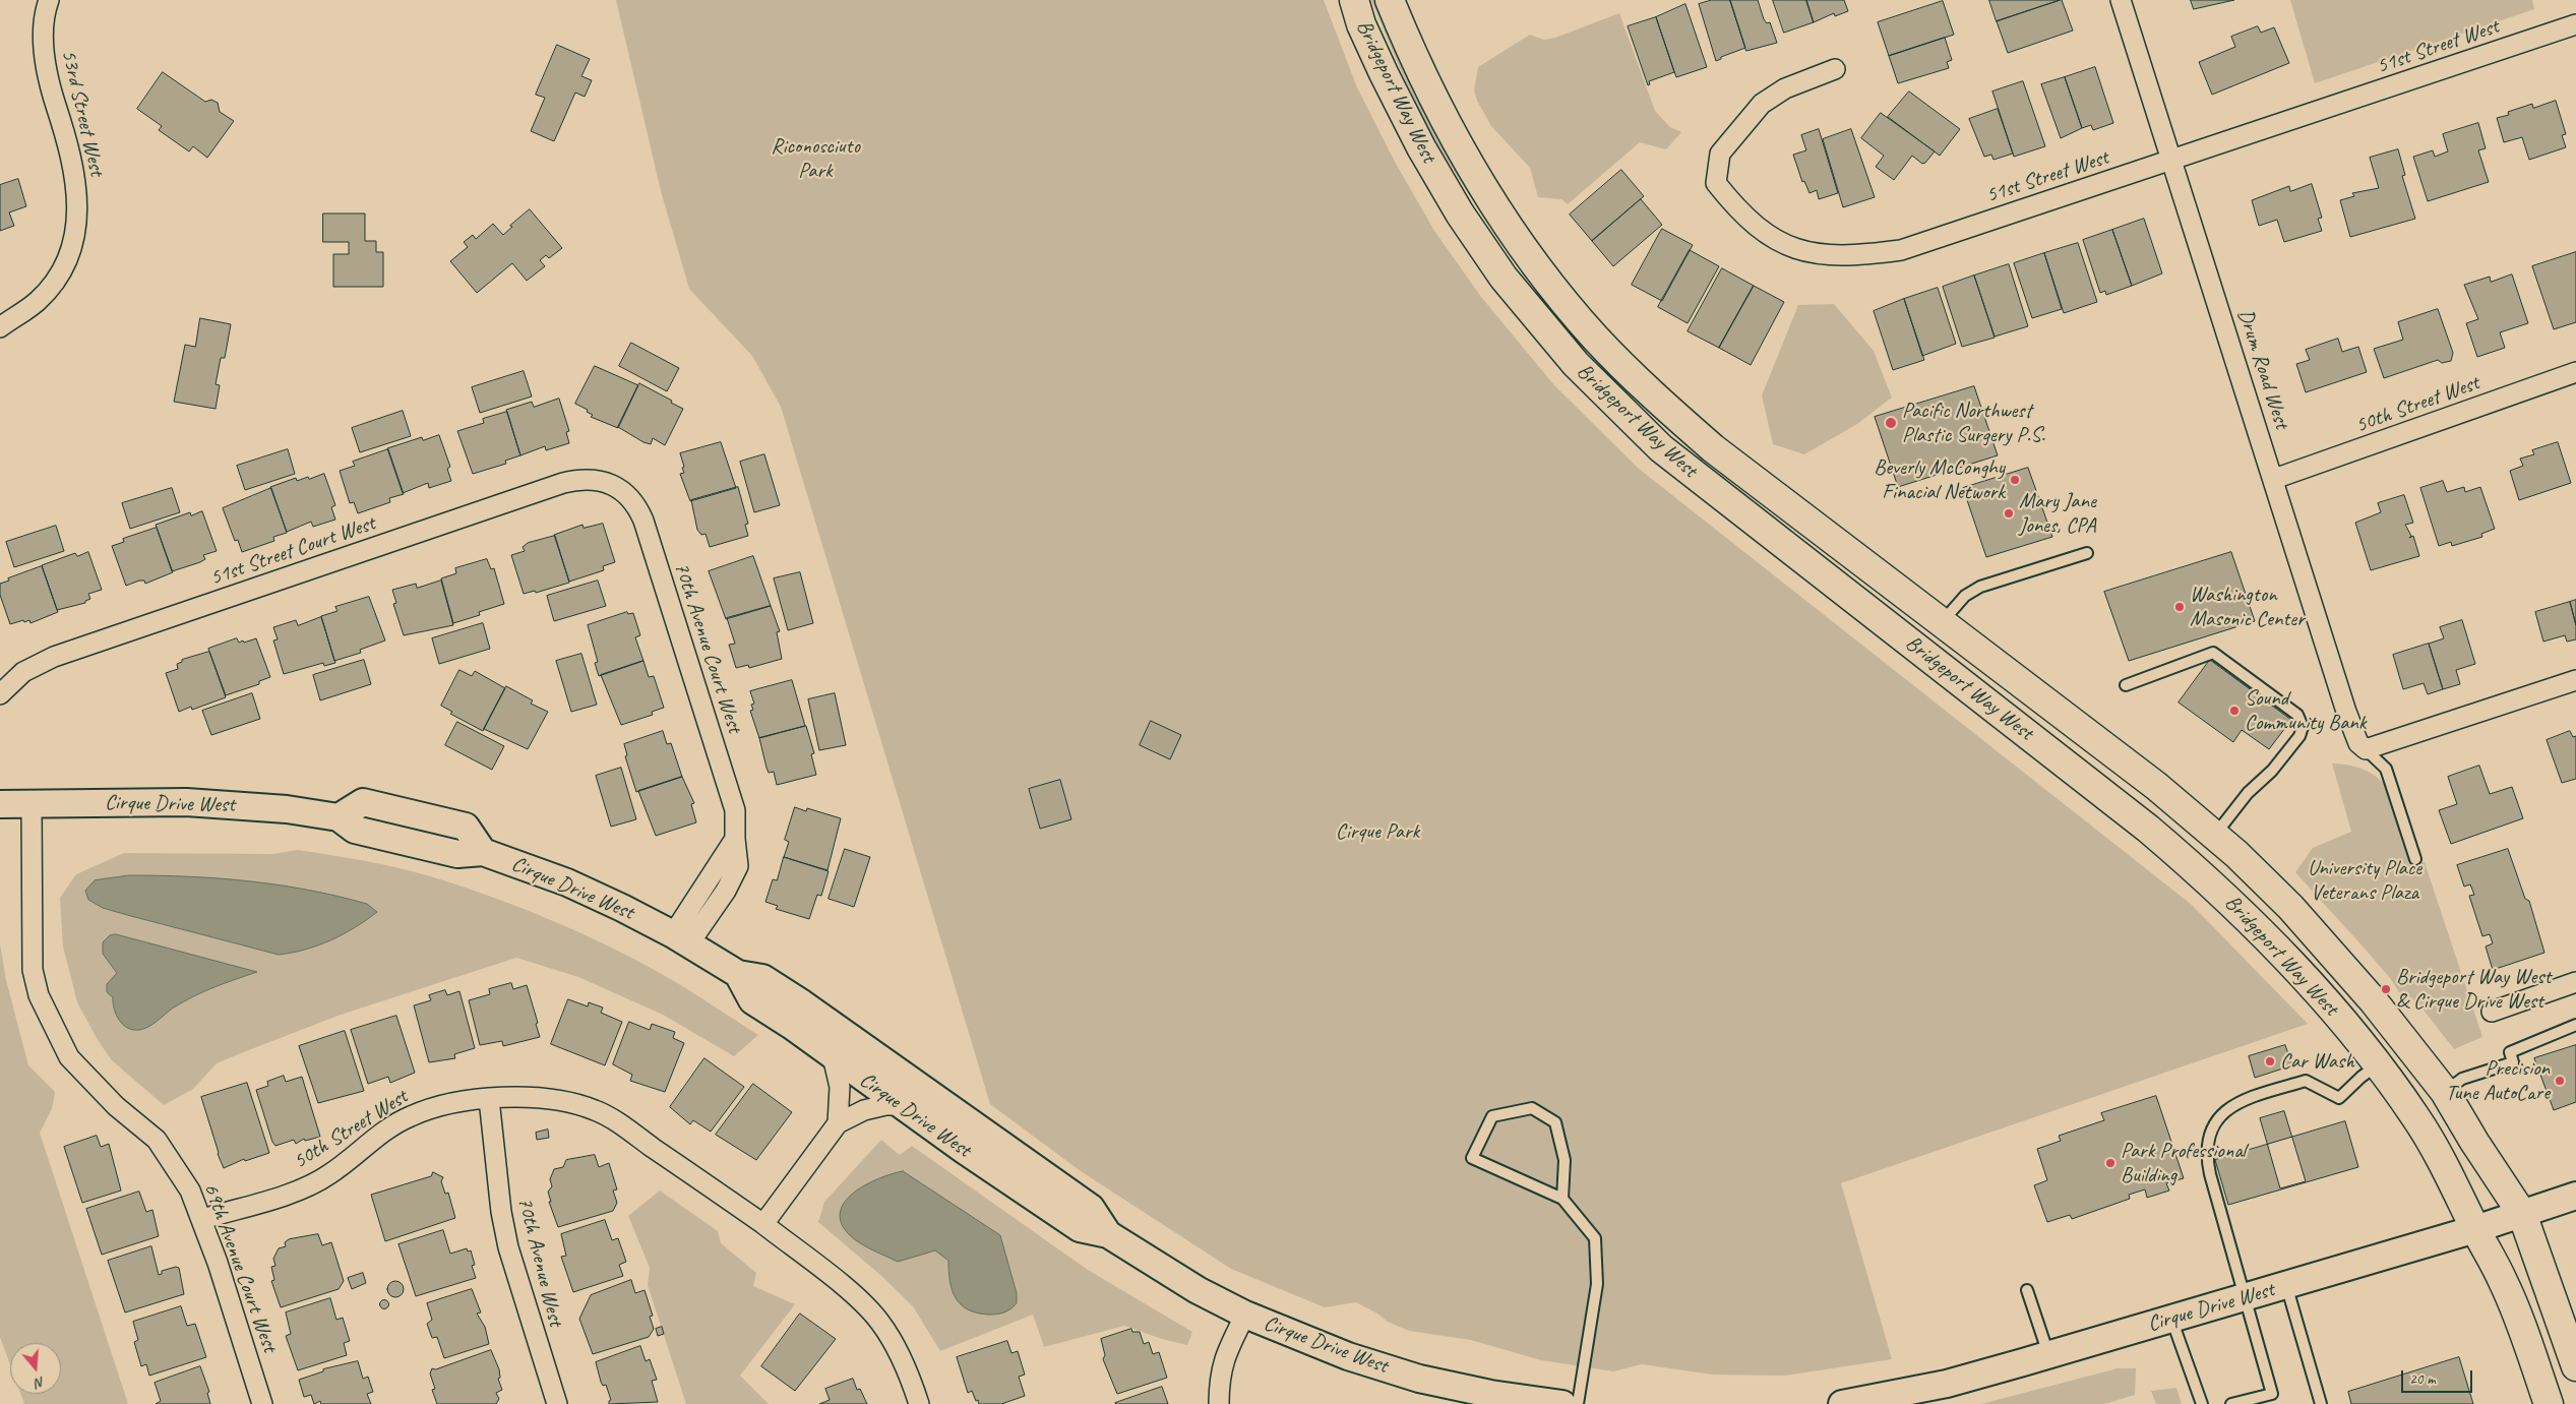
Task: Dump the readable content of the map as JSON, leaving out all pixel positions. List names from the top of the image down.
{
  "streets": {
    "main road": ["Bridgeport Way West", "Cirque Drive West"],
    "street": [
      "51st Street West",
      "53rd Street West",
      "Drum Road West",
      "50th Street West",
      "51st Street Court West",
      "70th Avenue Court West",
      "70th Avenue West",
      "69th Avenue Court West"
    ]
  },
  "crossings": [
    ["51st Street West", "Drum Road West"],
    ["Bridgeport Way West", "Cirque Drive West"],
    ["Drum Road West", "50th Street West"],
    ["50th Street West", "70th Avenue West"],
    ["50th Street West", "69th Avenue Court West"],
    ["51st Street Court West", "70th Avenue Court West"],
    ["70th Avenue Court West", "Cirque Drive West"],
    ["Cirque Drive West", "69th Avenue Court West"]
  ],
  "parks": ["Riconosciuto Park", "Cirque Park", "University Place Veterans Plaza"],
  "places": [
    "Pacific Northwest Plastic Surgery P.S.",
    "Beverly McConghy Finacial Network",
    "Mary Jane Jones, CPA",
    "Washington Masonic Center",
    "Sound Community Bank",
    "Bridgeport Way West & Cirque Drive West",
    "Car Wash",
    "Precision Tune AutoCare",
    "Park Professional Building"
  ],
  "scale_bar": "20 m",
  "north": "bottom"
}
